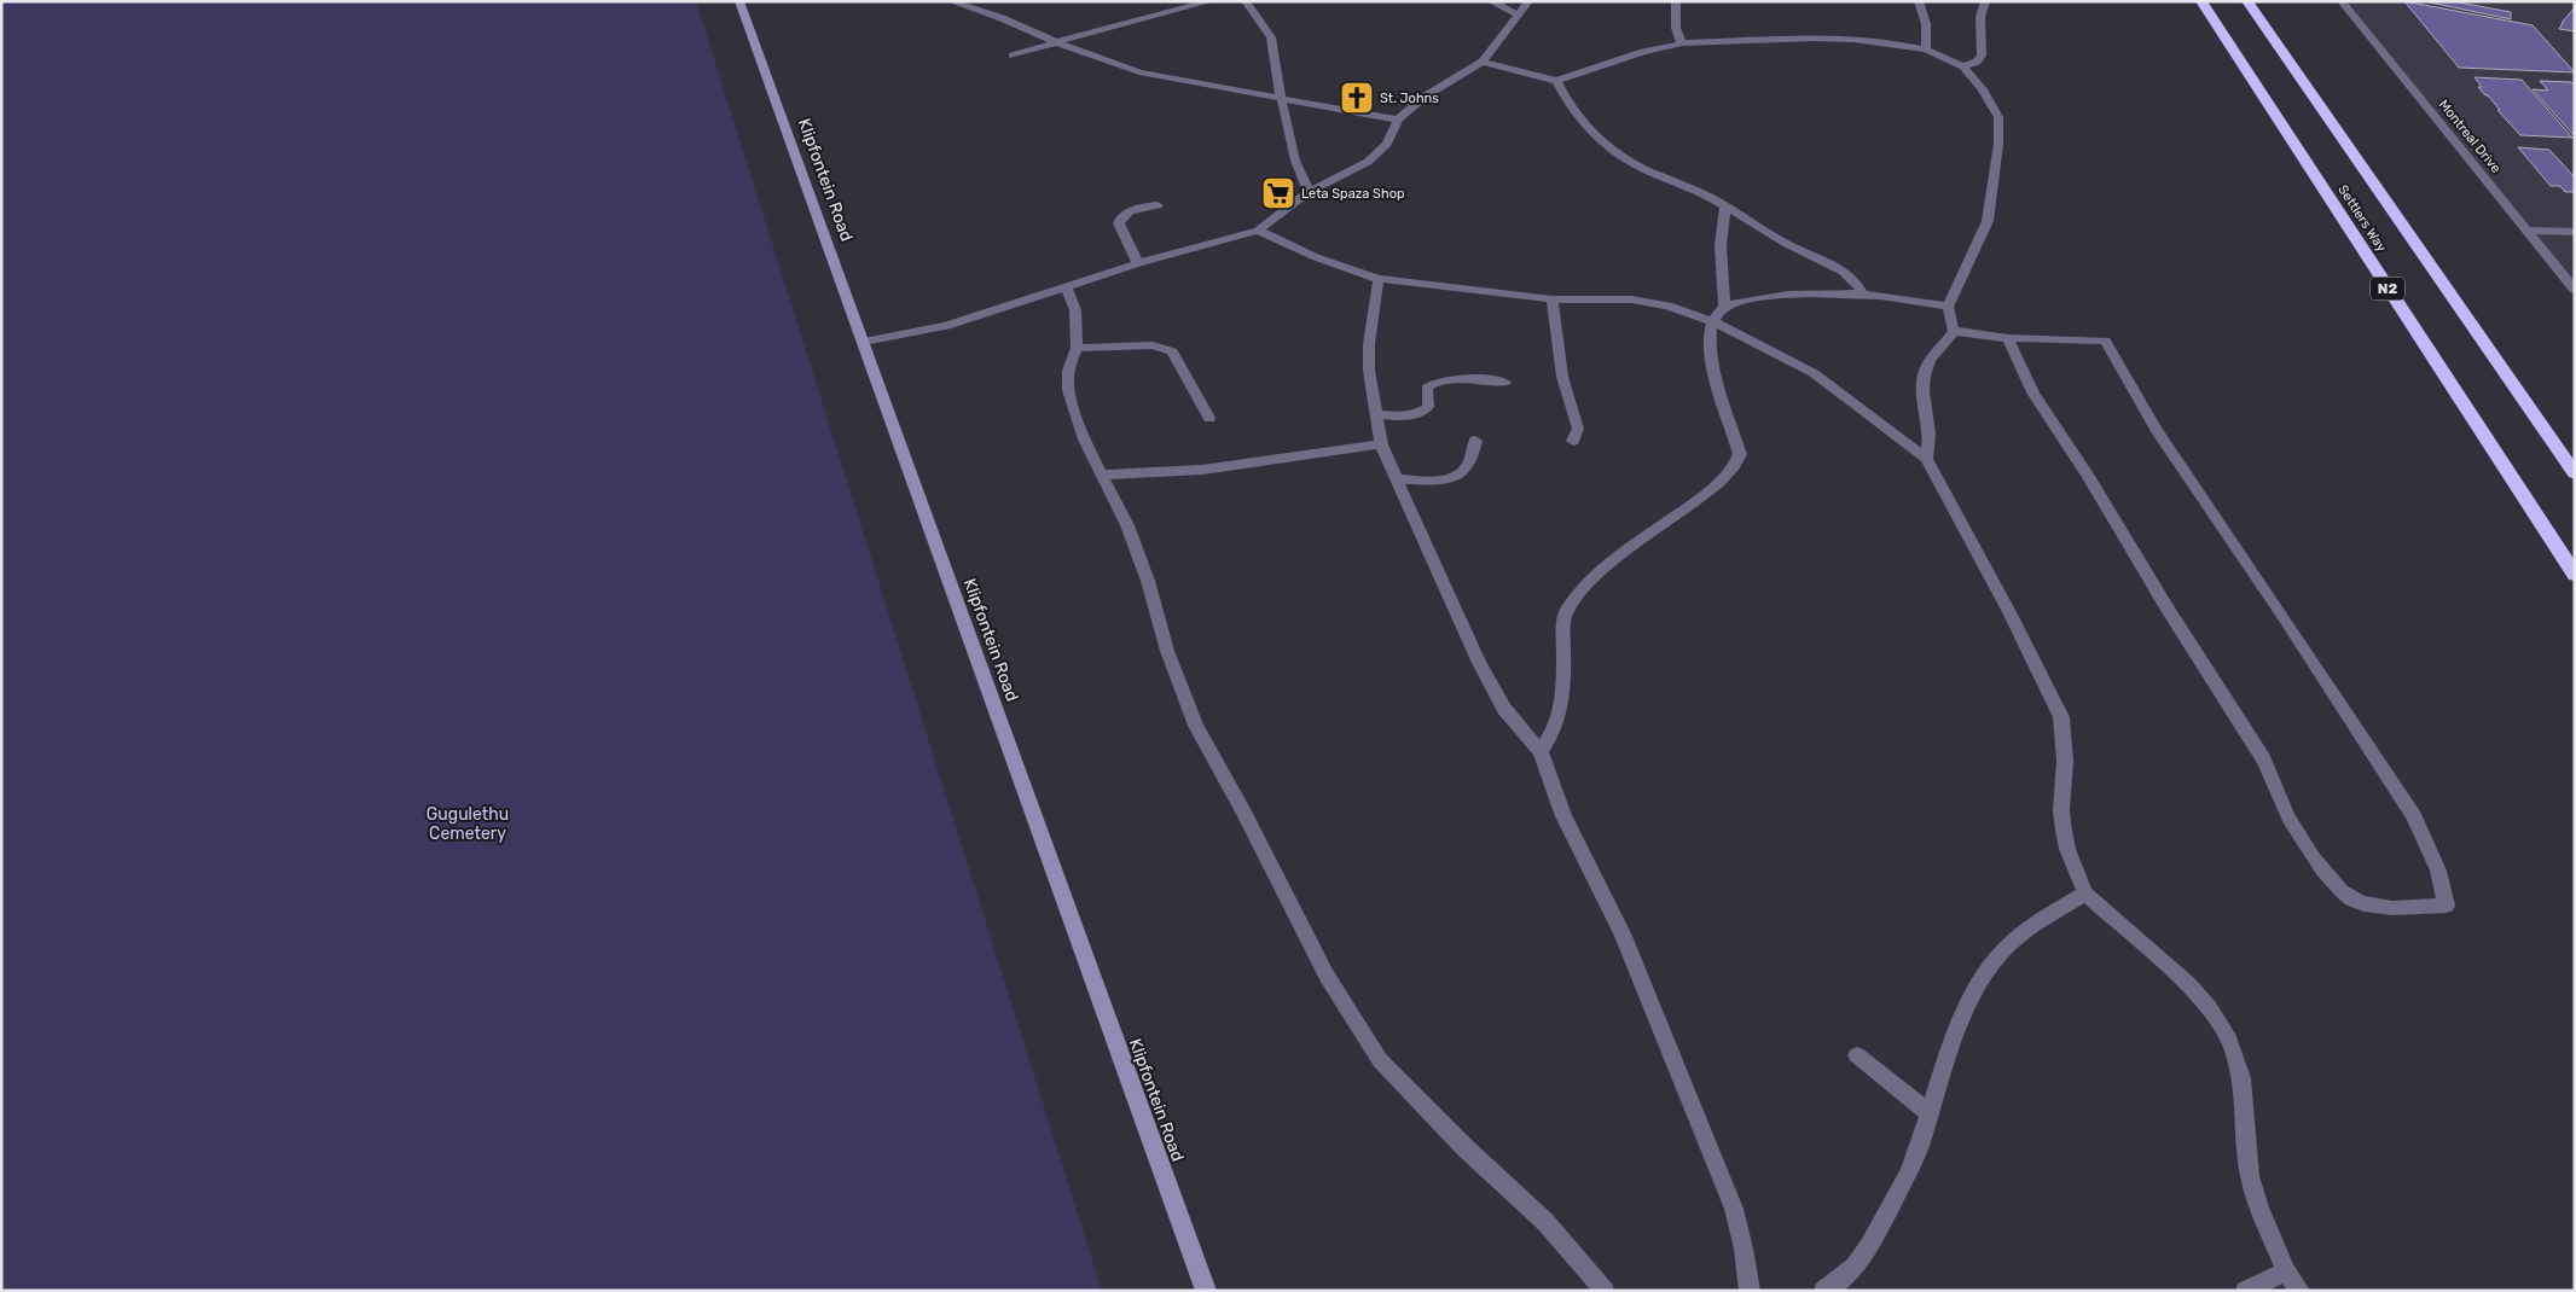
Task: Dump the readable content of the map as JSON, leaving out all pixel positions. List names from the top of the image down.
{
  "streets": {
    "highway": ["Settlers Way", "N2"],
    "main road": ["Klipfontein Road"],
    "street": ["Montreal Drive"]
  },
  "parks": ["Gugulethu Cemetery"],
  "places": {
    "church": ["St. Johns"],
    "supermarket": ["Leta Spaza Shop"]
  }
}
